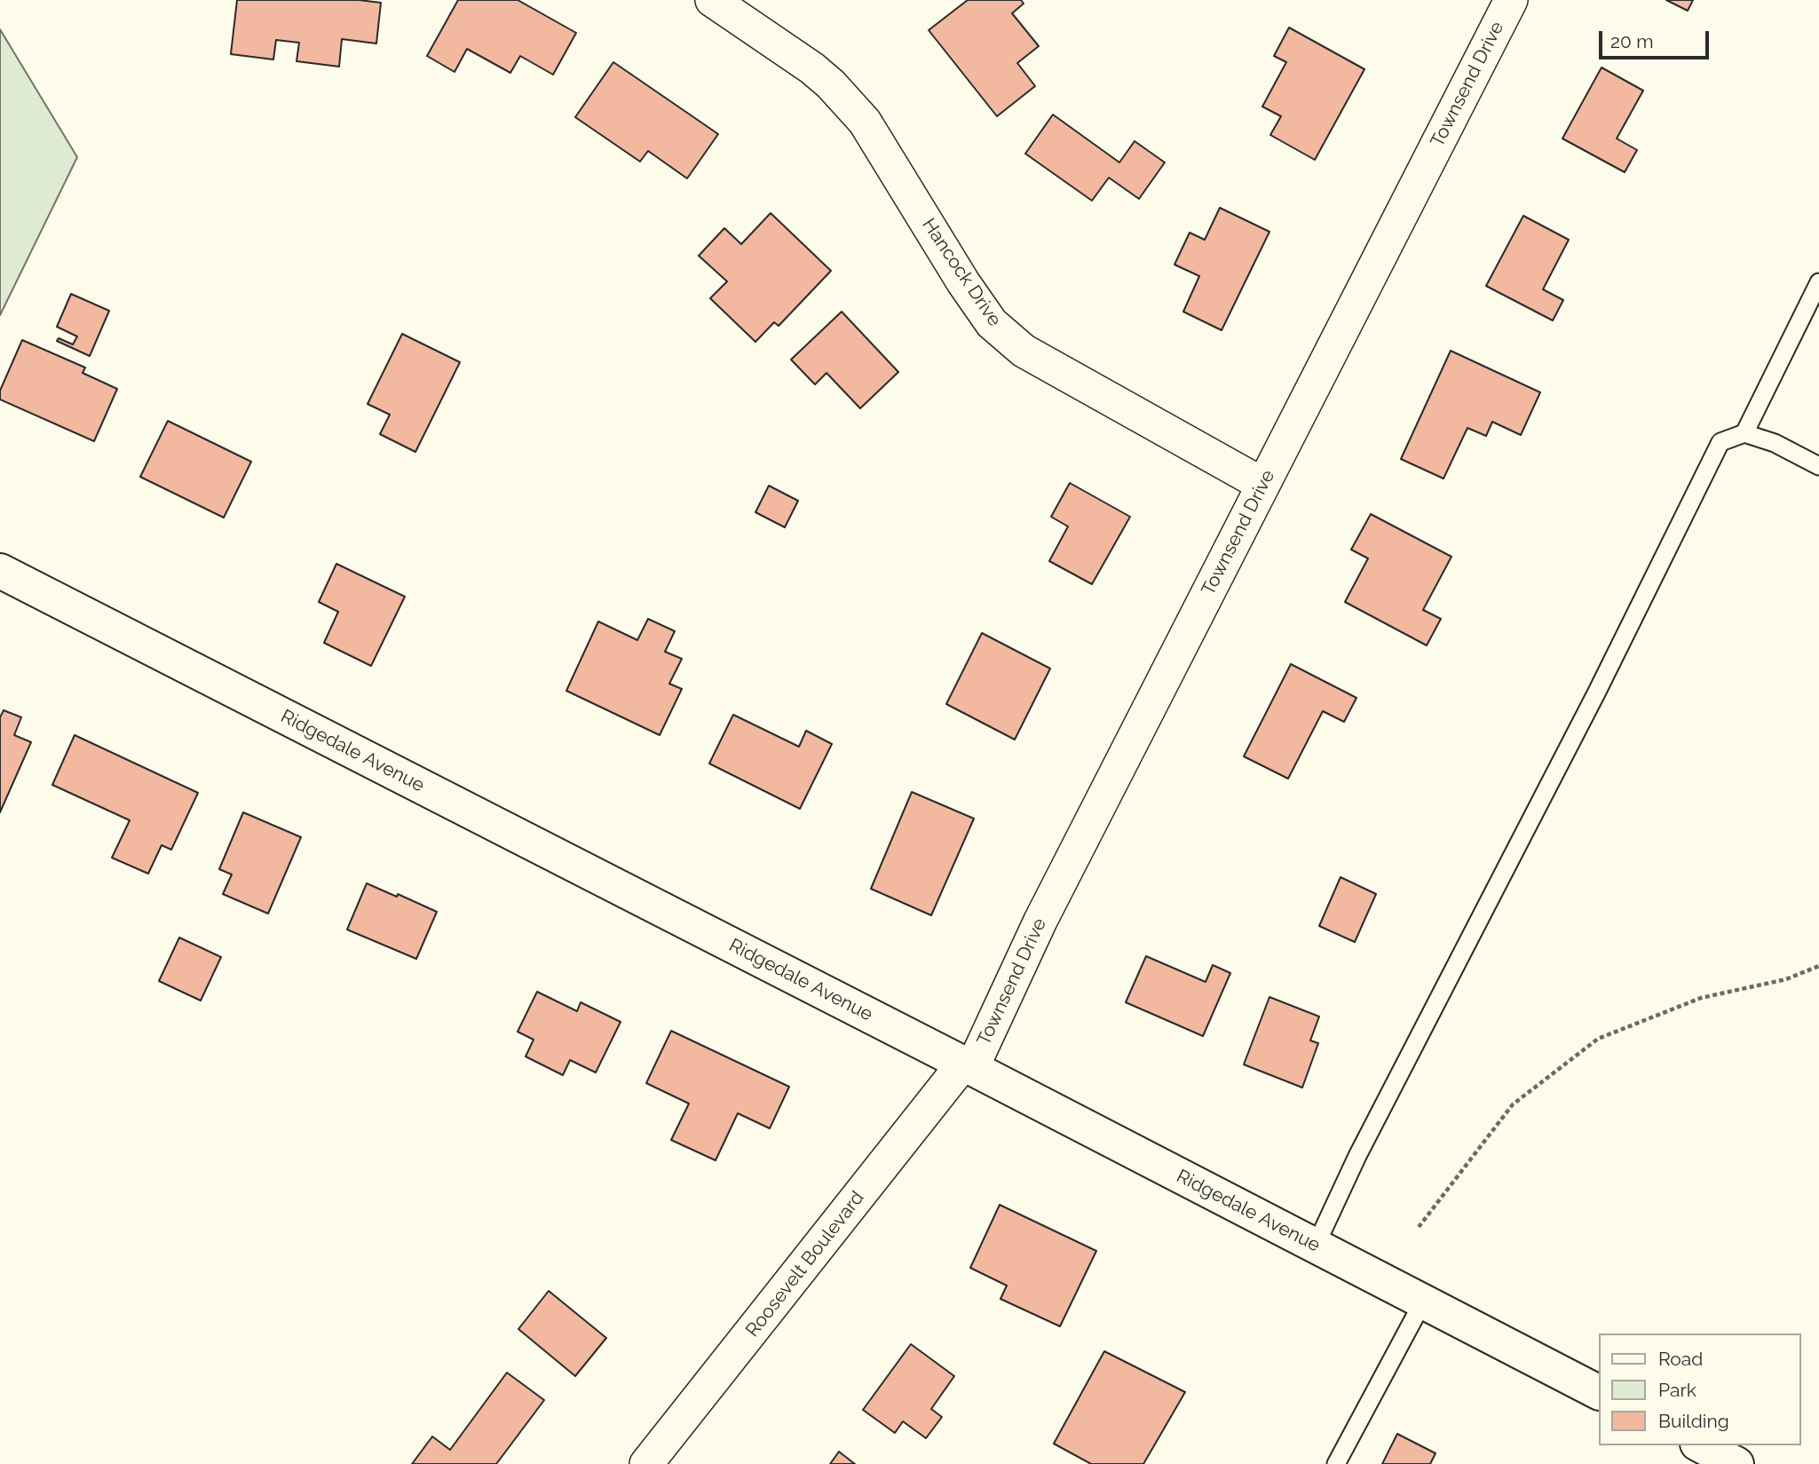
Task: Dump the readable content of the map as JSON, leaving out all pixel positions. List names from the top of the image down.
{
  "streets": {
    "main road": ["Ridgedale Avenue"],
    "street": ["Townsend Drive", "Hancock Drive", "Roosevelt Boulevard"]
  },
  "crossings": [
    ["Townsend Drive", "Hancock Drive"],
    ["Townsend Drive", "Ridgedale Avenue"],
    ["Townsend Drive", "Roosevelt Boulevard"],
    ["Ridgedale Avenue", "Roosevelt Boulevard"]
  ],
  "legend": ["Road", "Park", "Building"],
  "scale_bar": "20 m"
}
